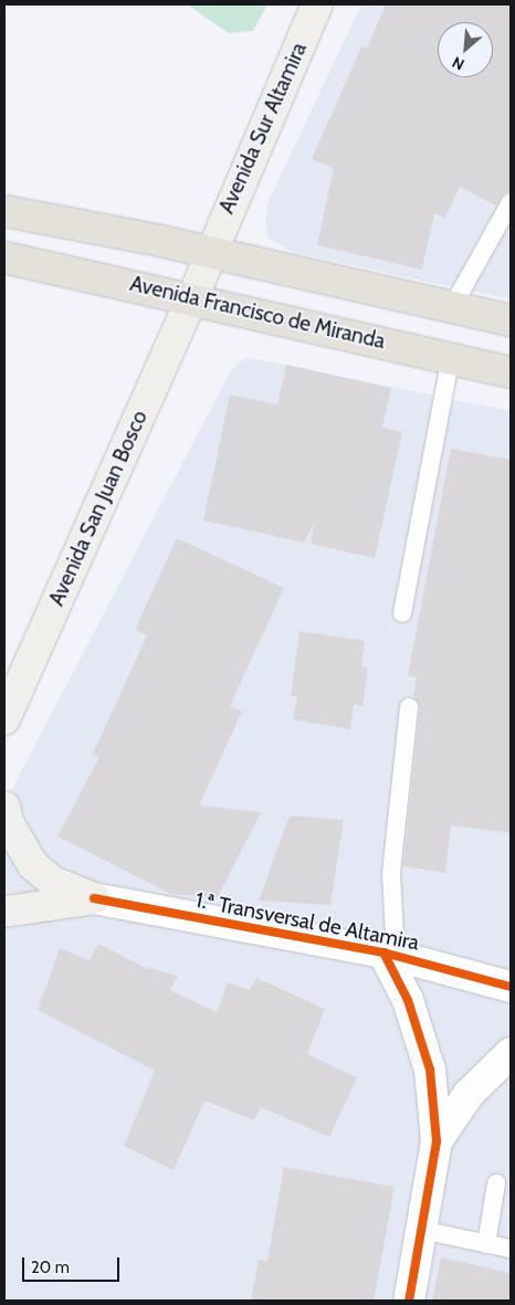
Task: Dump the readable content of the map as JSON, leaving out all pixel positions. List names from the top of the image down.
{
  "streets": {
    "main road": ["Avenida Sur Altamira", "Avenida Francisco de Miranda", "Avenida San Juan Bosco"],
    "street": ["1.ª Transversal de Altamira"]
  },
  "crossings": [
    ["Avenida Sur Altamira", "Avenida Francisco de Miranda"],
    ["Avenida Sur Altamira", "Avenida San Juan Bosco"],
    ["Avenida Francisco de Miranda", "Avenida San Juan Bosco"]
  ],
  "scale_bar": "20 m",
  "north": "bottom left"
}
